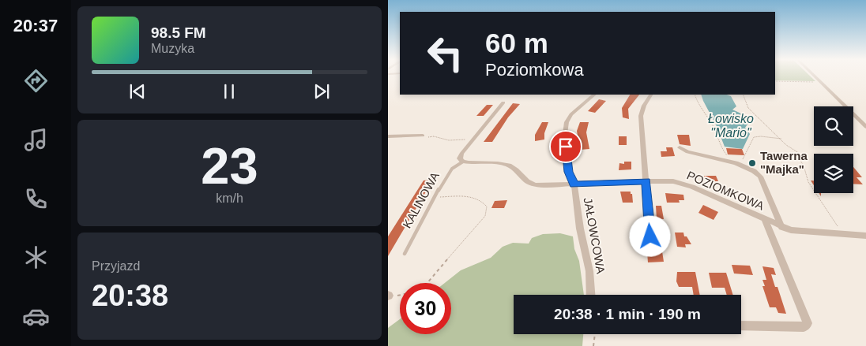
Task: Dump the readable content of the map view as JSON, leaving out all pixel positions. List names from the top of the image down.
{
  "streets": {
    "street": ["POZIOMKOWA", "JAŁOWCOWA"],
    "lane": ["KALINOWA"]
  },
  "crossings": [
    ["POZIOMKOWA", "JAŁOWCOWA"]
  ],
  "water": ["Łowisko \"Mario\""],
  "places": ["Tawerna \"Majka\""],
  "page": {
    "tabs": "20:37",
    "turn": ["60 m", "Poziomkowa"],
    "song": ["98.5 FM", "Muzyka"],
    "tile": [
      ["23", "km/h"],
      ["Przyjazd", "20:38"]
    ],
    "limit": "30",
    "trip": "20:38 · 1 min · 190 m"
  }
}
